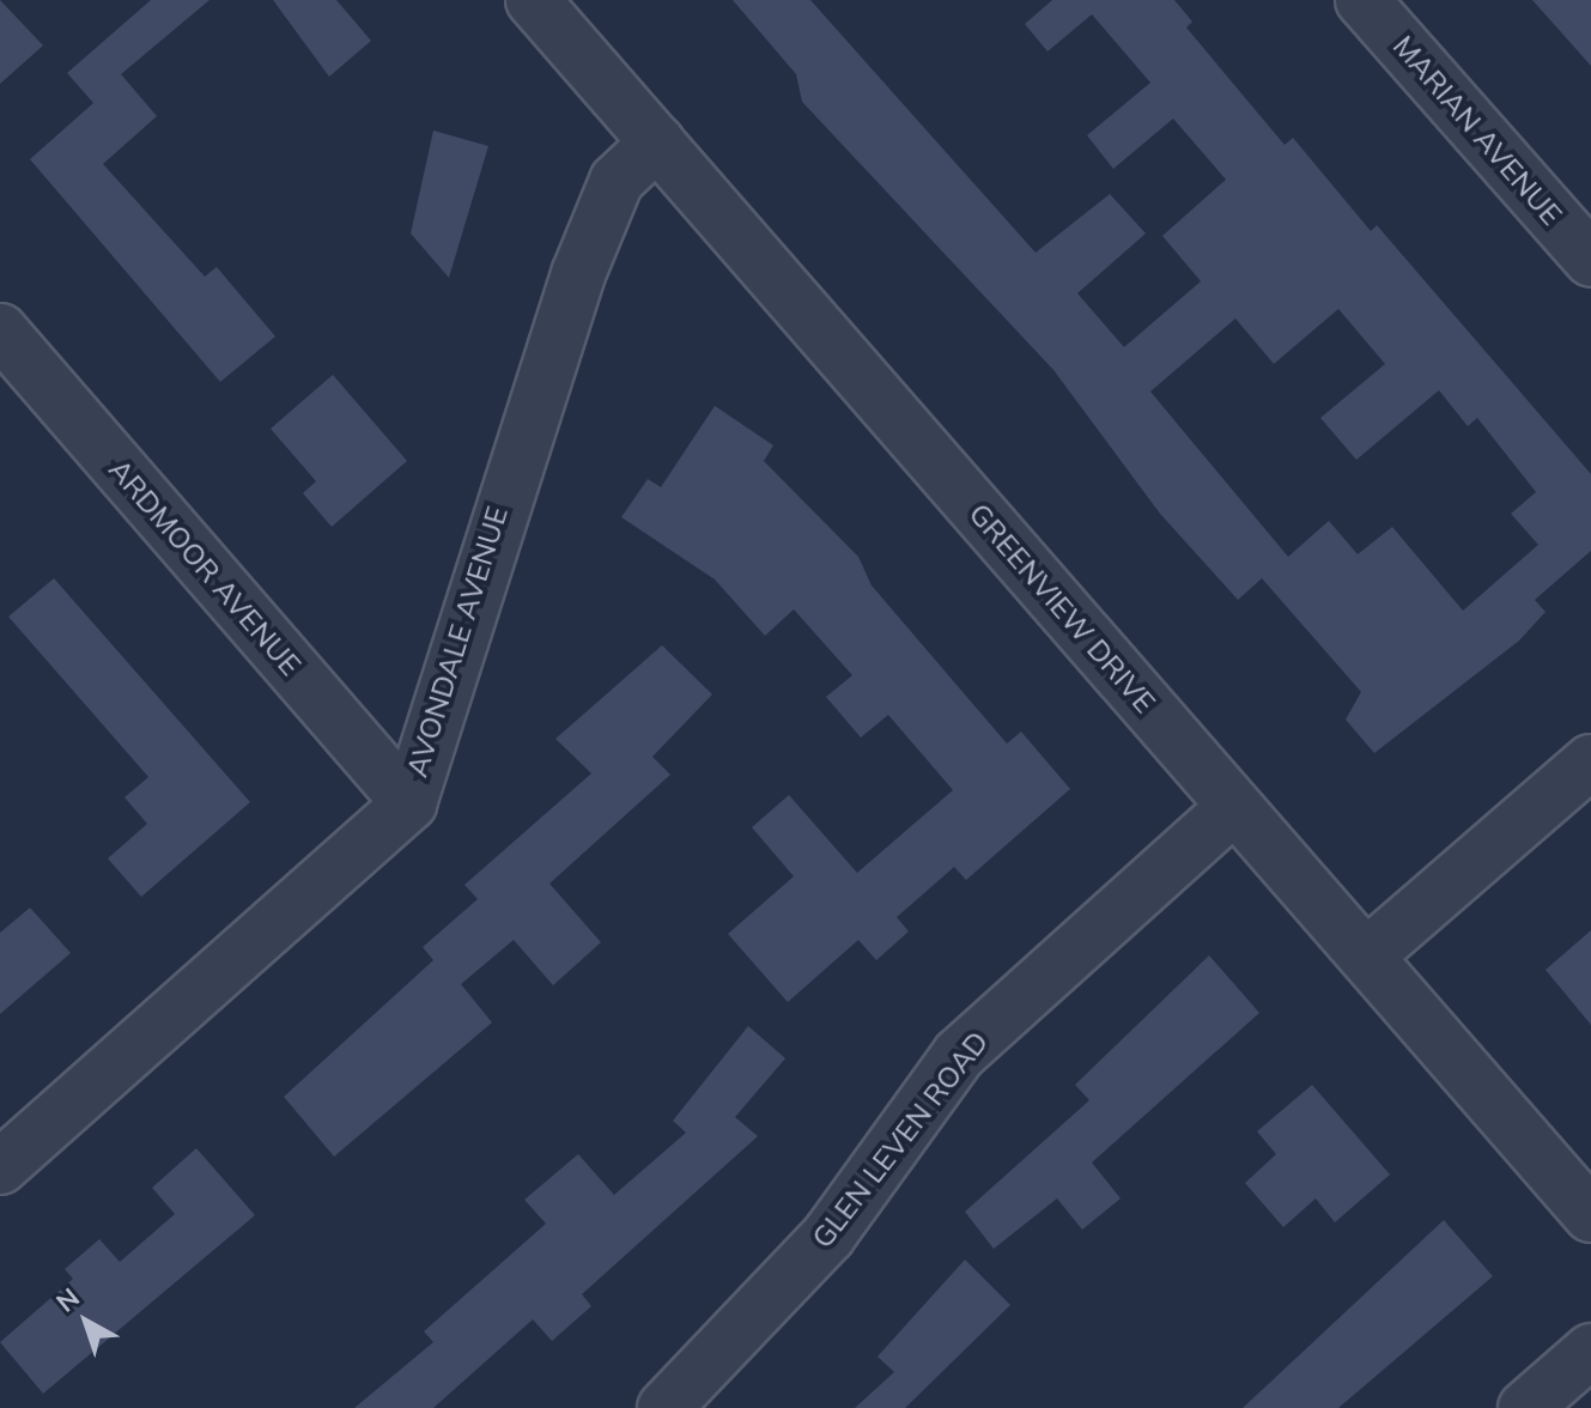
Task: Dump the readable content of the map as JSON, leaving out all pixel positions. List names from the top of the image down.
{
  "streets": {
    "street": [
      "MARIAN AVENUE",
      "ARDMOOR AVENUE",
      "GREENVIEW DRIVE",
      "AVONDALE AVENUE",
      "GLEN LEVEN ROAD"
    ]
  },
  "crossings": [
    ["ARDMOOR AVENUE", "AVONDALE AVENUE"],
    ["GREENVIEW DRIVE", "AVONDALE AVENUE"],
    ["GREENVIEW DRIVE", "GLEN LEVEN ROAD"]
  ],
  "north": "top left"
}
